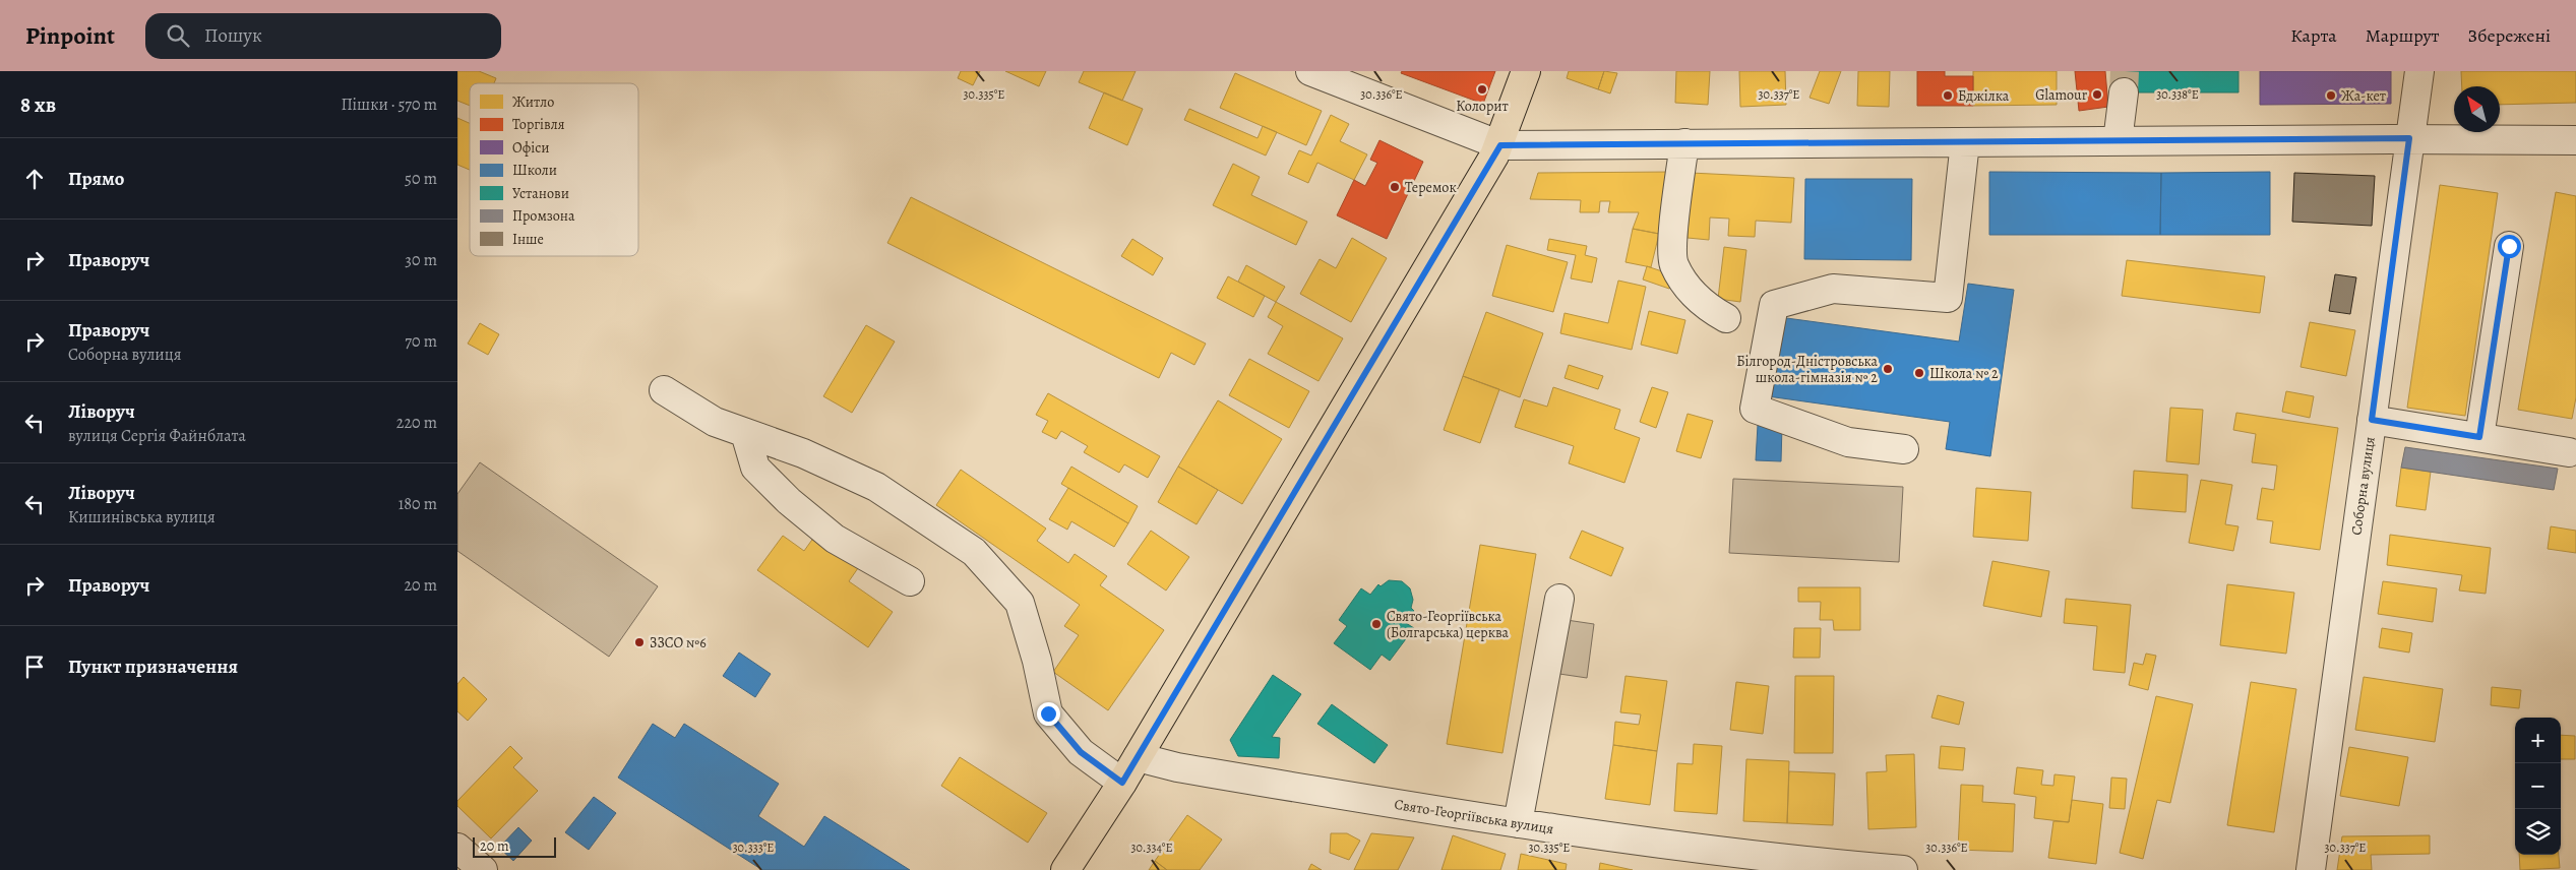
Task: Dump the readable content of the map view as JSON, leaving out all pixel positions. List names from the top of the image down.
{
  "streets": {
    "street": ["Соборна вулиця", "Свято-Георгіївська вулиця"]
  },
  "places": [
    "Колорит",
    "Glamour",
    "Бджілка",
    "Жа-кет",
    "Теремок",
    "Білгород-Дністровська школа-гімназія № 2",
    "Школа № 2",
    "Свято-Георгіївська (Болгарська) церква",
    "ЗЗСО №6"
  ],
  "legend": [
    "Житло",
    "Торгівля",
    "Офіси",
    "Школи",
    "Установи",
    "Промзона",
    "Інше"
  ],
  "scale_bar": "20 m",
  "north": "top left",
  "page": {
    "header": "Pinpoint",
    "search": "Пошук",
    "nav": ["Карта", "Маршрут", "Збережені"],
    "heading": ["8 хв", "Пішки · 570 m"],
    "list": [
      ["Прямо", "50 m"],
      ["Праворуч", "30 m"],
      ["Праворуч", "Соборна вулиця", "70 m"],
      ["Ліворуч", "вулиця Сергія Файнблата", "220 m"],
      ["Ліворуч", "Кишинівська вулиця", "180 m"],
      ["Праворуч", "20 m"],
      "Пункт призначення"
    ],
    "map_buttons": ["+", "−"],
    "scale": "20 m"
  },
  "coordinates": [
    "30.335°E",
    "30.336°E",
    "30.337°E",
    "30.338°E",
    "30.333°E",
    "30.334°E"
  ]
}
